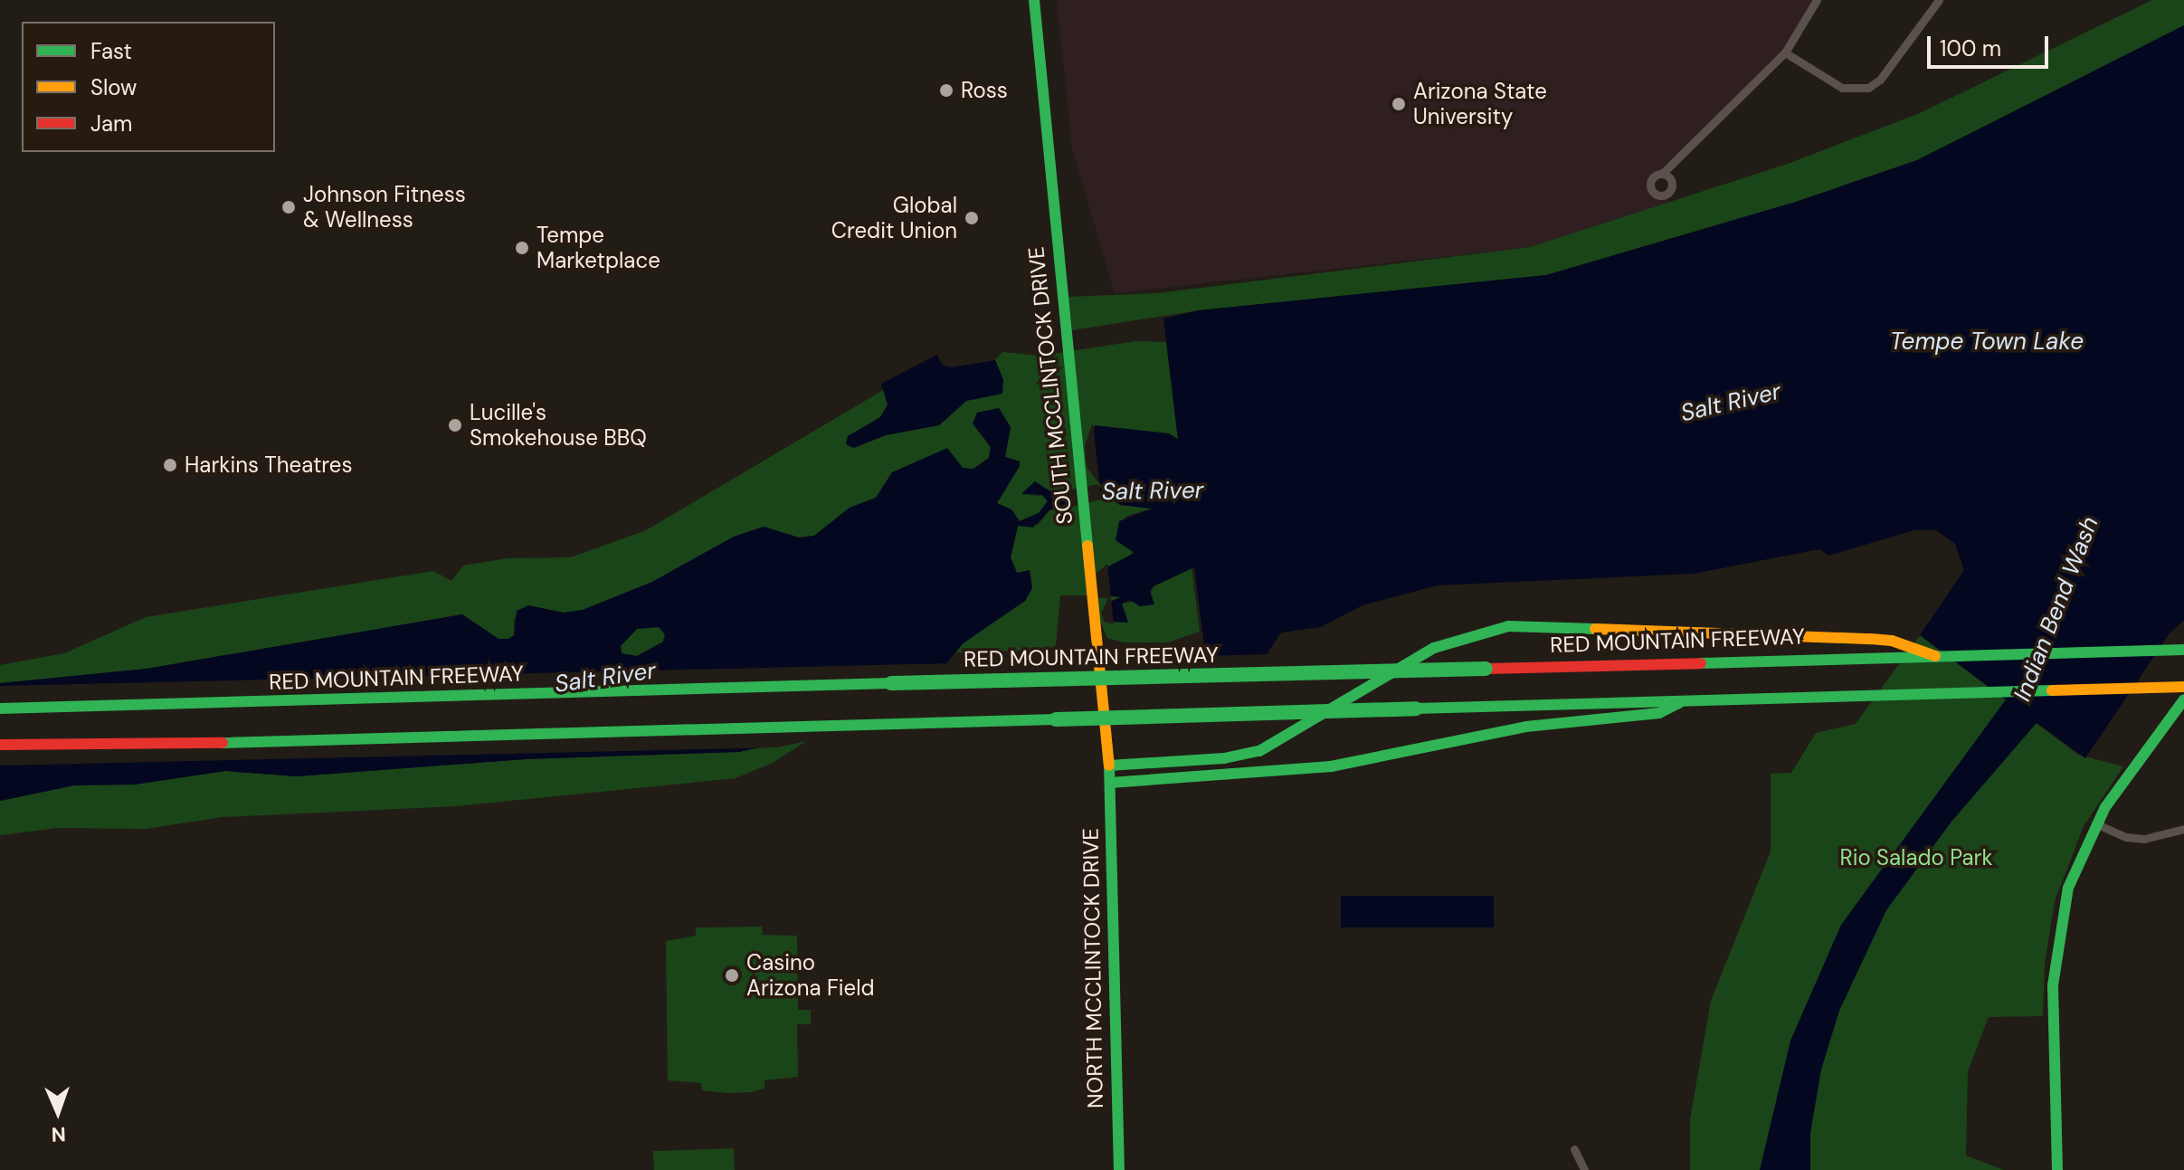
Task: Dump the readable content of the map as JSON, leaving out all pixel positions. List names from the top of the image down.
{
  "streets": {
    "main road": ["SOUTH MCCLINTOCK DRIVE", "RED MOUNTAIN FREEWAY", "NORTH MCCLINTOCK DRIVE"]
  },
  "crossings": [
    ["SOUTH MCCLINTOCK DRIVE", "NORTH MCCLINTOCK DRIVE"]
  ],
  "water": ["Tempe Town Lake", "Salt River", "Indian Bend Wash"],
  "parks": ["Rio Salado Park"],
  "places": [
    "Ross",
    "Arizona State University",
    "Johnson Fitness & Wellness",
    "Global Credit Union",
    "Tempe Marketplace",
    "Lucille's Smokehouse BBQ",
    "Harkins Theatres",
    "Casino Arizona Field"
  ],
  "legend": ["Fast", "Slow", "Jam"],
  "scale_bar": "100 m",
  "north": "bottom"
}
